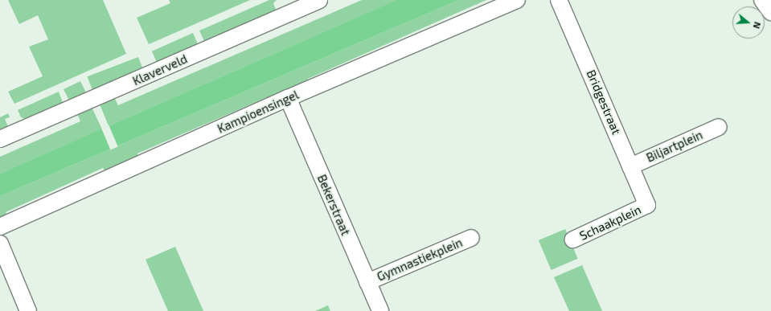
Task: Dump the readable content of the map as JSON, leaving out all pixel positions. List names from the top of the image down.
{
  "streets": {
    "street": [
      "Klaverveld",
      "Bridgestraat",
      "Kampioensingel",
      "Biljartplein",
      "Bekerstraat",
      "Schaakplein",
      "Gymnastiekplein"
    ]
  },
  "crossings": [
    ["Bridgestraat", "Biljartplein"],
    ["Bridgestraat", "Schaakplein"],
    ["Kampioensingel", "Bekerstraat"],
    ["Bekerstraat", "Gymnastiekplein"]
  ],
  "north": "right"
}
